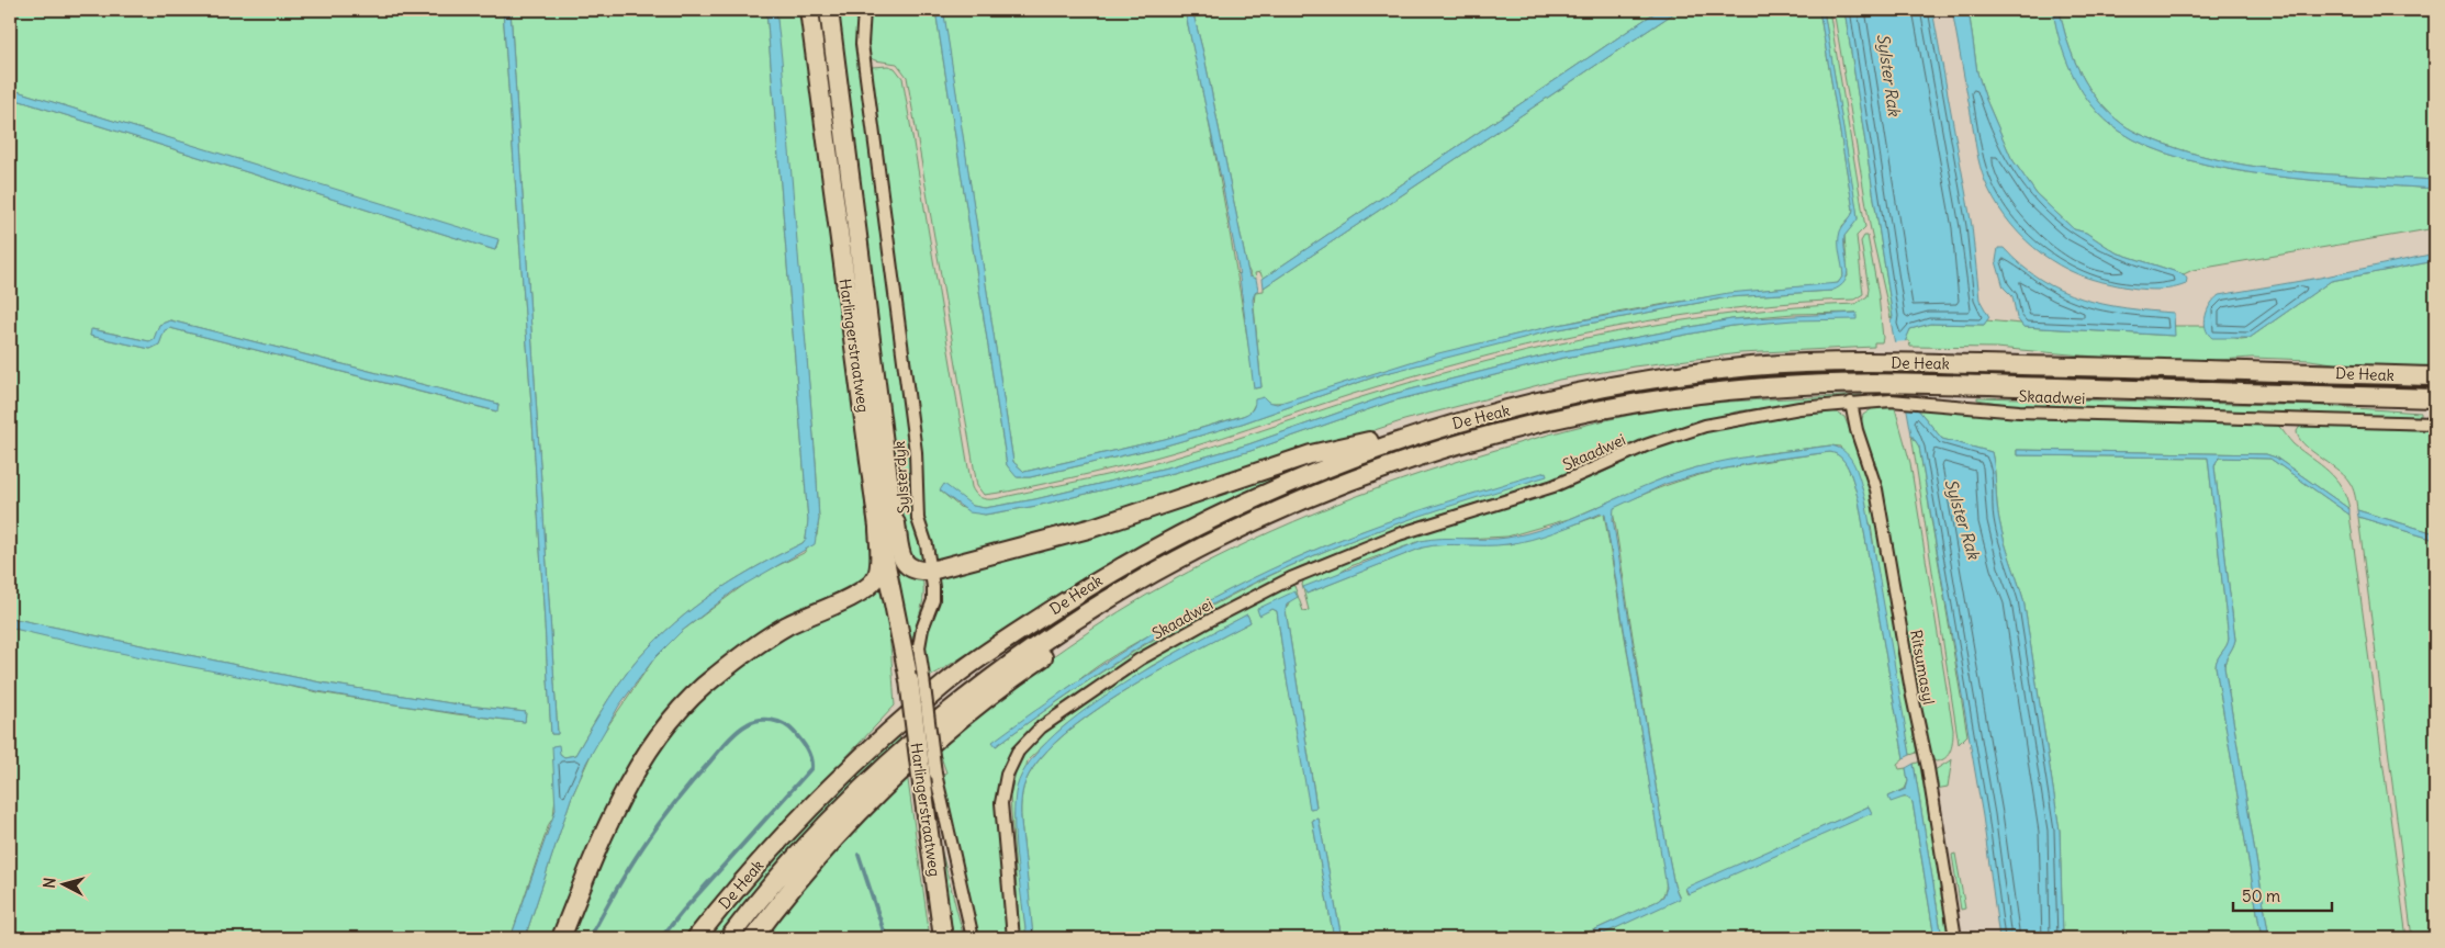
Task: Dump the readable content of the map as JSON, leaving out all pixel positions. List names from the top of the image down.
{
  "streets": {
    "main road": ["Harlingerstraatweg", "De Heak"],
    "street": ["Skaadwei", "Sylsterdyk", "Ritsumasyl"]
  },
  "crossings": [
    ["Harlingerstraatweg", "Sylsterdyk"],
    ["De Heak", "Skaadwei"],
    ["Skaadwei", "Ritsumasyl"]
  ],
  "water": ["Sylster Rak"],
  "scale_bar": "50 m",
  "north": "left"
}
